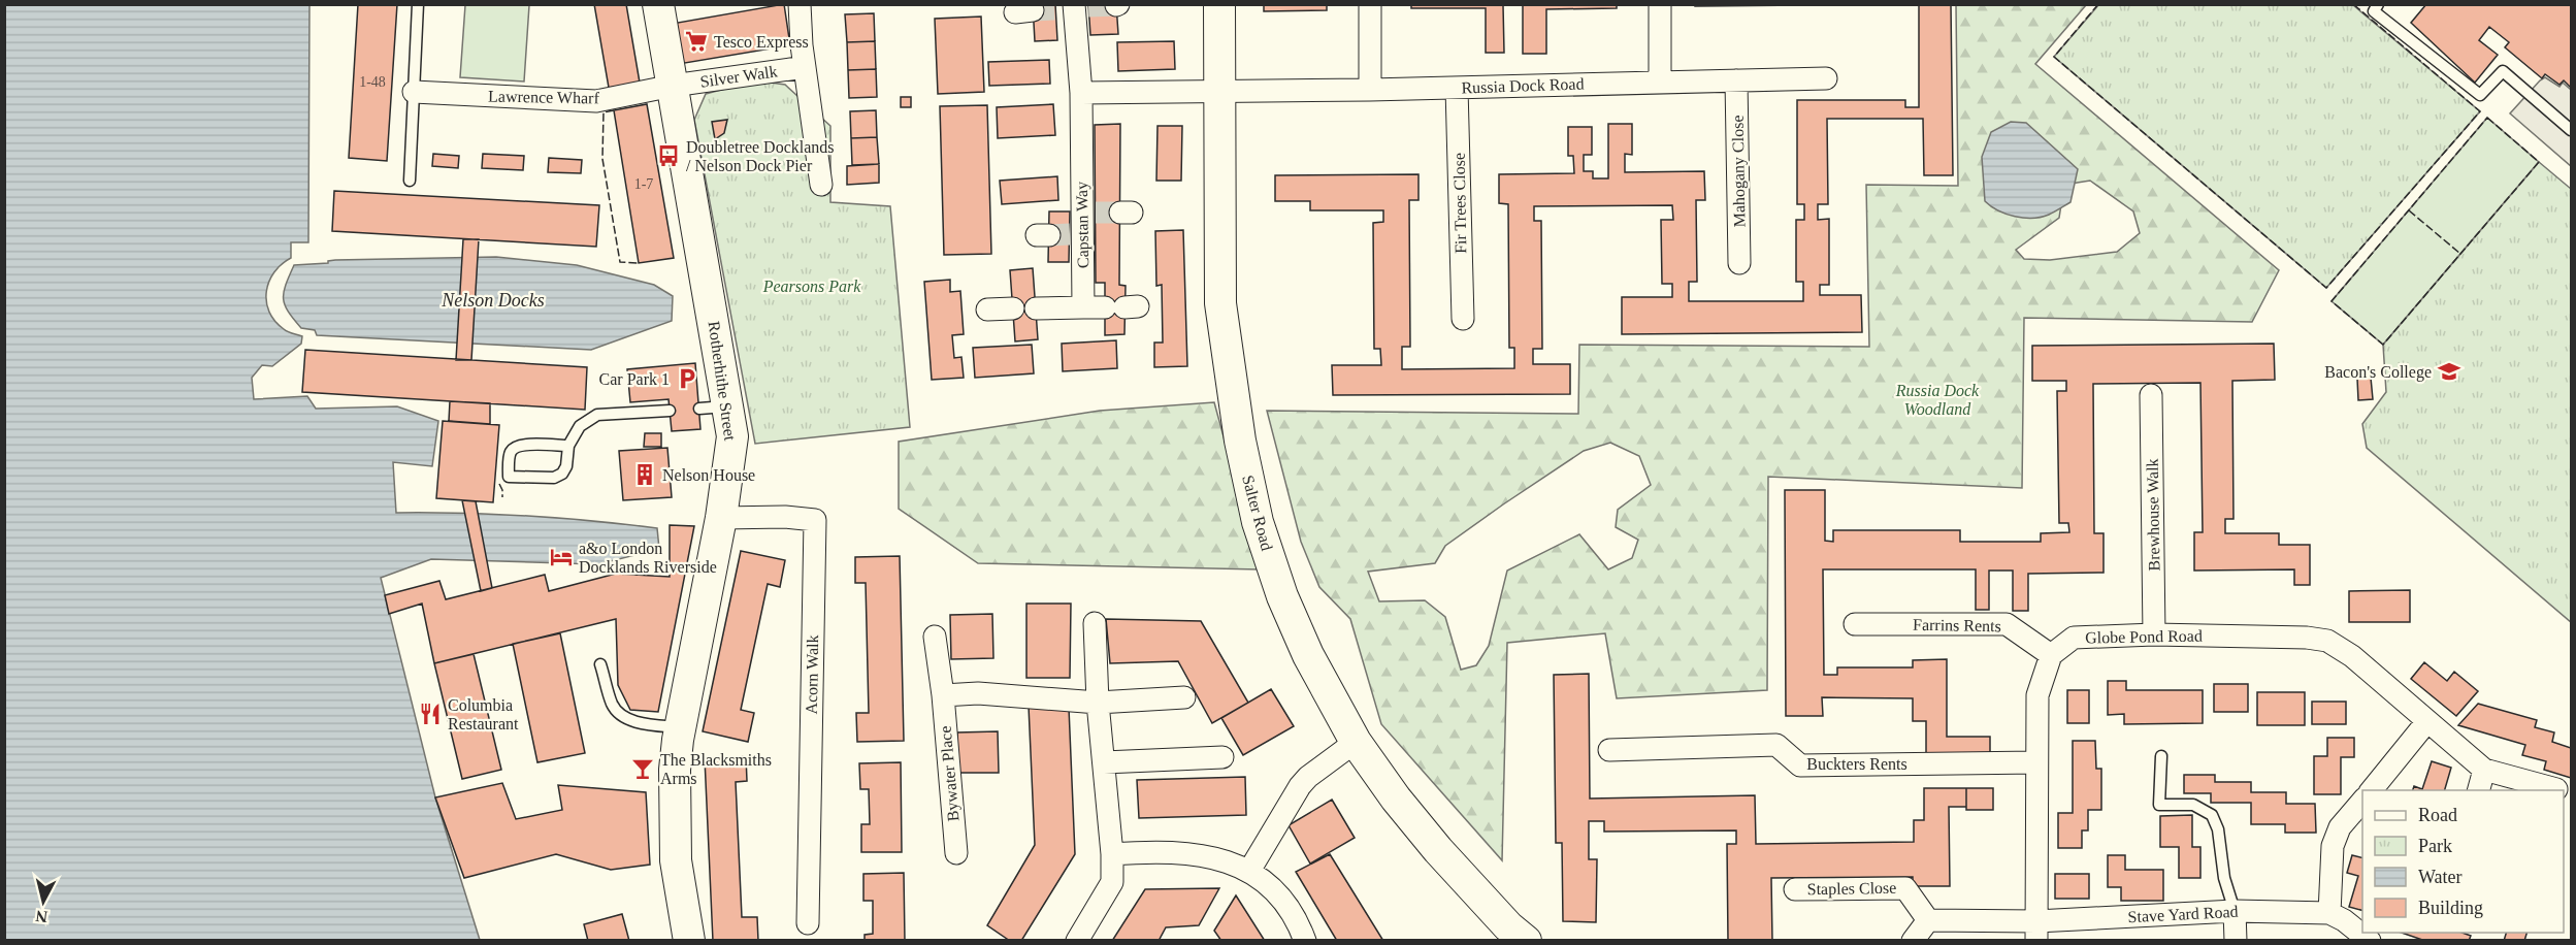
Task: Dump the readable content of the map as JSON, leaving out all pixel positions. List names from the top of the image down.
{
  "streets": {
    "main road": ["Rotherhithe Street", "Salter Road"],
    "street": [
      "Silver Walk",
      "Russia Dock Road",
      "Lawrence Wharf",
      "Mahogany Close",
      "Fir Trees Close",
      "Capstan Way",
      "Brewhouse Walk",
      "Farrins Rents",
      "Globe Pond Road",
      "Acorn Walk",
      "Buckters Rents",
      "Bywater Place",
      "Staples Close",
      "Stave Yard Road"
    ]
  },
  "crossings": [
    ["Silver Walk", "Lawrence Wharf"],
    ["Silver Walk", "Rotherhithe Street"],
    ["Russia Dock Road", "Mahogany Close"],
    ["Russia Dock Road", "Fir Trees Close"],
    ["Russia Dock Road", "Salter Road"],
    ["Lawrence Wharf", "Rotherhithe Street"],
    ["Rotherhithe Street", "Acorn Walk"],
    ["Brewhouse Walk", "Globe Pond Road"],
    ["Farrins Rents", "Globe Pond Road"]
  ],
  "water": ["Nelson Docks"],
  "parks": ["Pearsons Park", "Russia Dock Woodland"],
  "places": {
    "supermarket": ["Tesco Express"],
    "bus stop": ["Doubletree Docklands / Nelson Dock Pier"],
    "school or university": ["Bacon's College"],
    "parking": ["Car Park 1"],
    "building": ["Nelson House"],
    "hotel": ["a&o London Docklands Riverside"],
    "restaurant": ["Columbia Restaurant"],
    "bar": ["The Blacksmiths Arms"]
  },
  "house_numbers": ["1-48", "1-7"],
  "legend": [
    "Road",
    "Park",
    "Water",
    "Building"
  ],
  "north": "bottom"
}
